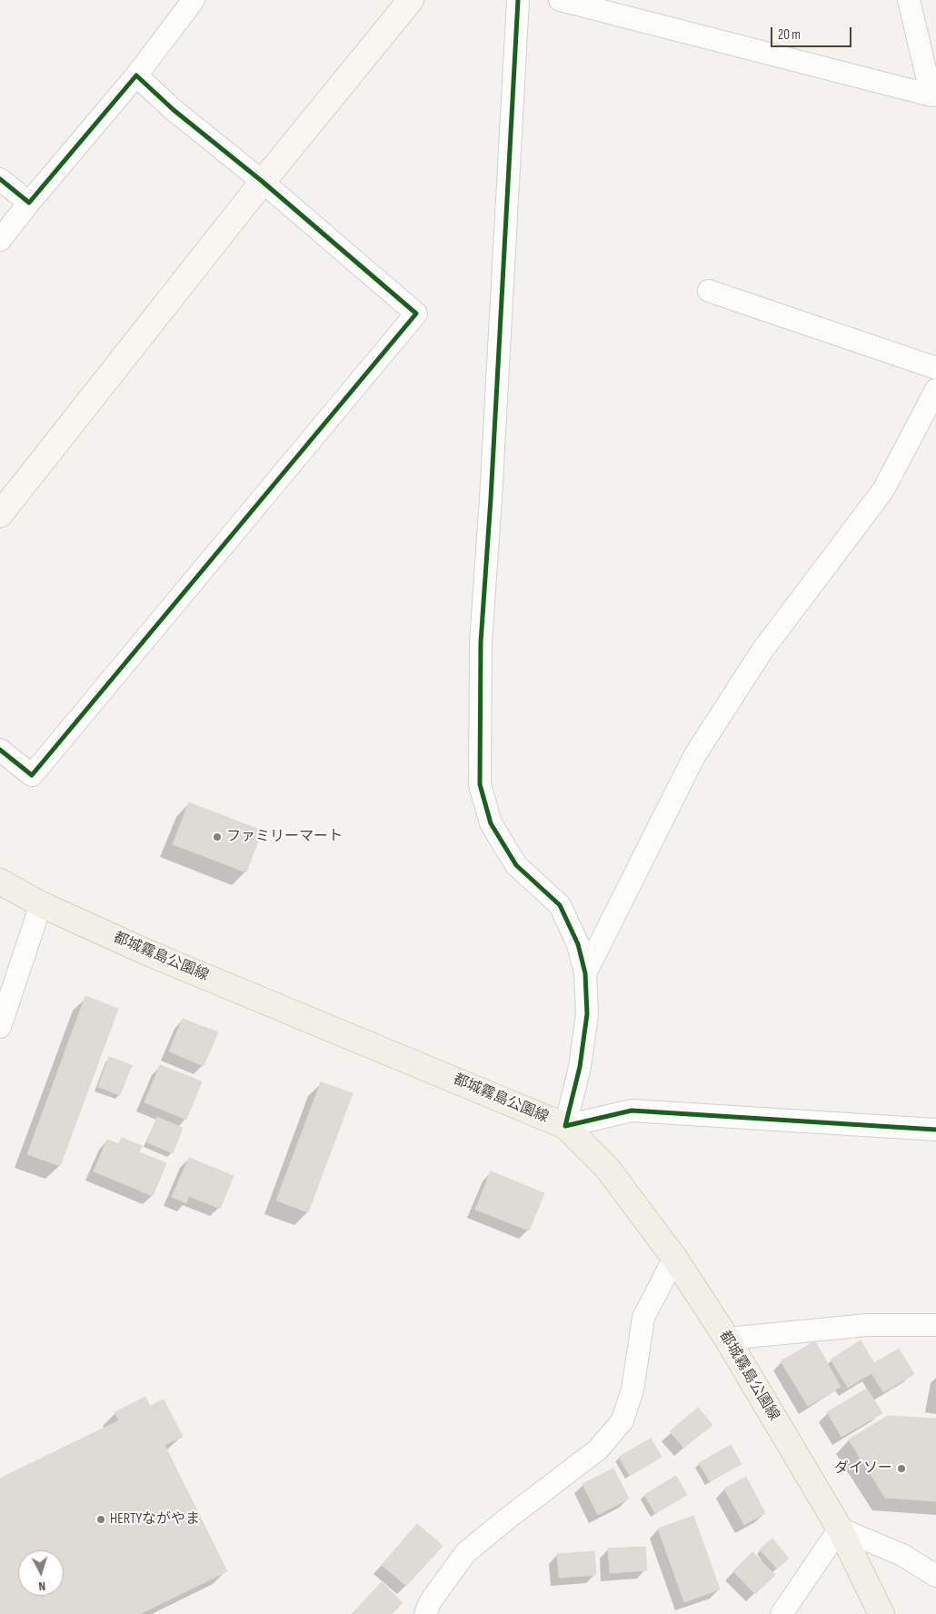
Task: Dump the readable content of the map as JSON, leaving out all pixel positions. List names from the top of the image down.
{
  "streets": {
    "main road": ["都城霧島公園線"]
  },
  "places": ["ファミリーマート", "ダイソー", "HERTYながやま"],
  "scale_bar": "20 m",
  "north": "bottom"
}
